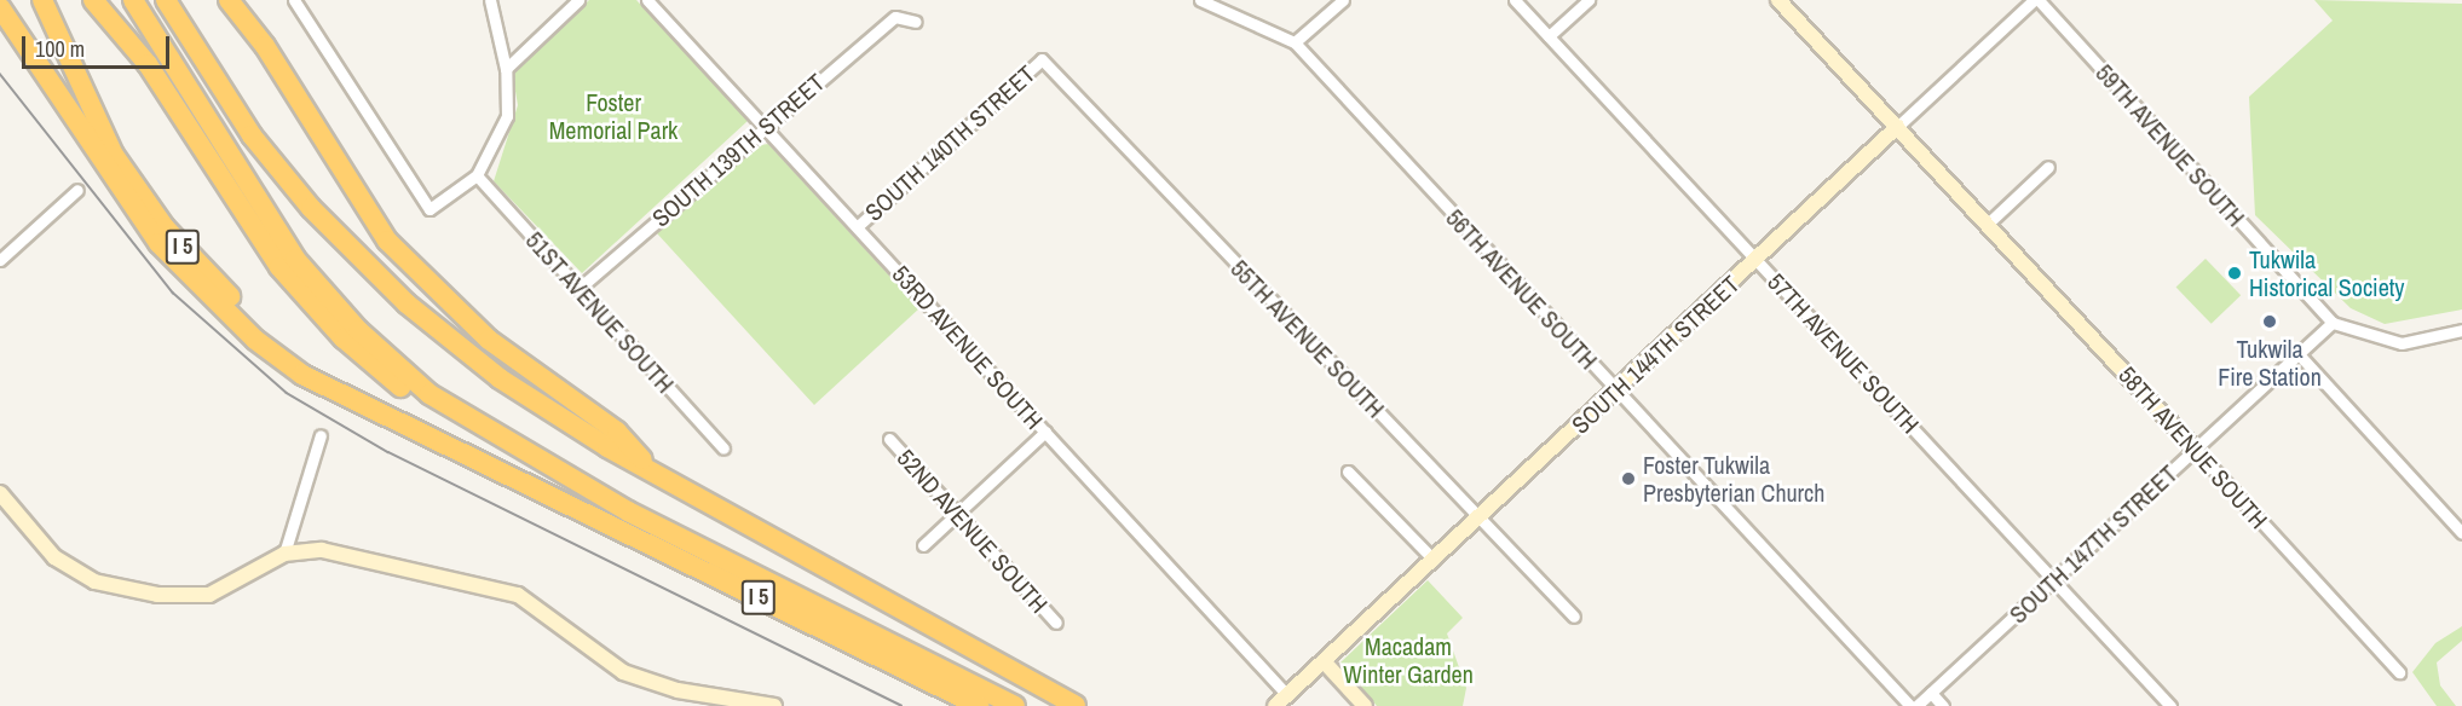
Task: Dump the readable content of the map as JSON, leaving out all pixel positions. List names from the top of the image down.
{
  "streets": {
    "highway": ["I 5"],
    "street": [
      "SOUTH 140TH STREET",
      "59TH AVENUE SOUTH",
      "SOUTH 139TH STREET",
      "56TH AVENUE SOUTH",
      "51ST AVENUE SOUTH",
      "55TH AVENUE SOUTH",
      "53RD AVENUE SOUTH",
      "57TH AVENUE SOUTH",
      "SOUTH 144TH STREET",
      "58TH AVENUE SOUTH",
      "52ND AVENUE SOUTH",
      "SOUTH 147TH STREET"
    ]
  },
  "crossings": [
    ["SOUTH 140TH STREET", "55TH AVENUE SOUTH"],
    ["SOUTH 140TH STREET", "53RD AVENUE SOUTH"],
    ["59TH AVENUE SOUTH", "SOUTH 144TH STREET"],
    ["59TH AVENUE SOUTH", "SOUTH 147TH STREET"],
    ["SOUTH 139TH STREET", "51ST AVENUE SOUTH"],
    ["SOUTH 139TH STREET", "53RD AVENUE SOUTH"],
    ["56TH AVENUE SOUTH", "SOUTH 144TH STREET"],
    ["55TH AVENUE SOUTH", "SOUTH 144TH STREET"],
    ["53RD AVENUE SOUTH", "SOUTH 144TH STREET"],
    ["57TH AVENUE SOUTH", "SOUTH 144TH STREET"],
    ["57TH AVENUE SOUTH", "SOUTH 147TH STREET"],
    ["SOUTH 144TH STREET", "58TH AVENUE SOUTH"],
    ["58TH AVENUE SOUTH", "SOUTH 147TH STREET"]
  ],
  "parks": ["Foster Memorial Park", "Macadam Winter Garden"],
  "places": ["Tukwila Historical Society", "Tukwila Fire Station", "Foster Tukwila Presbyterian Church"],
  "scale_bar": "100 m"
}
